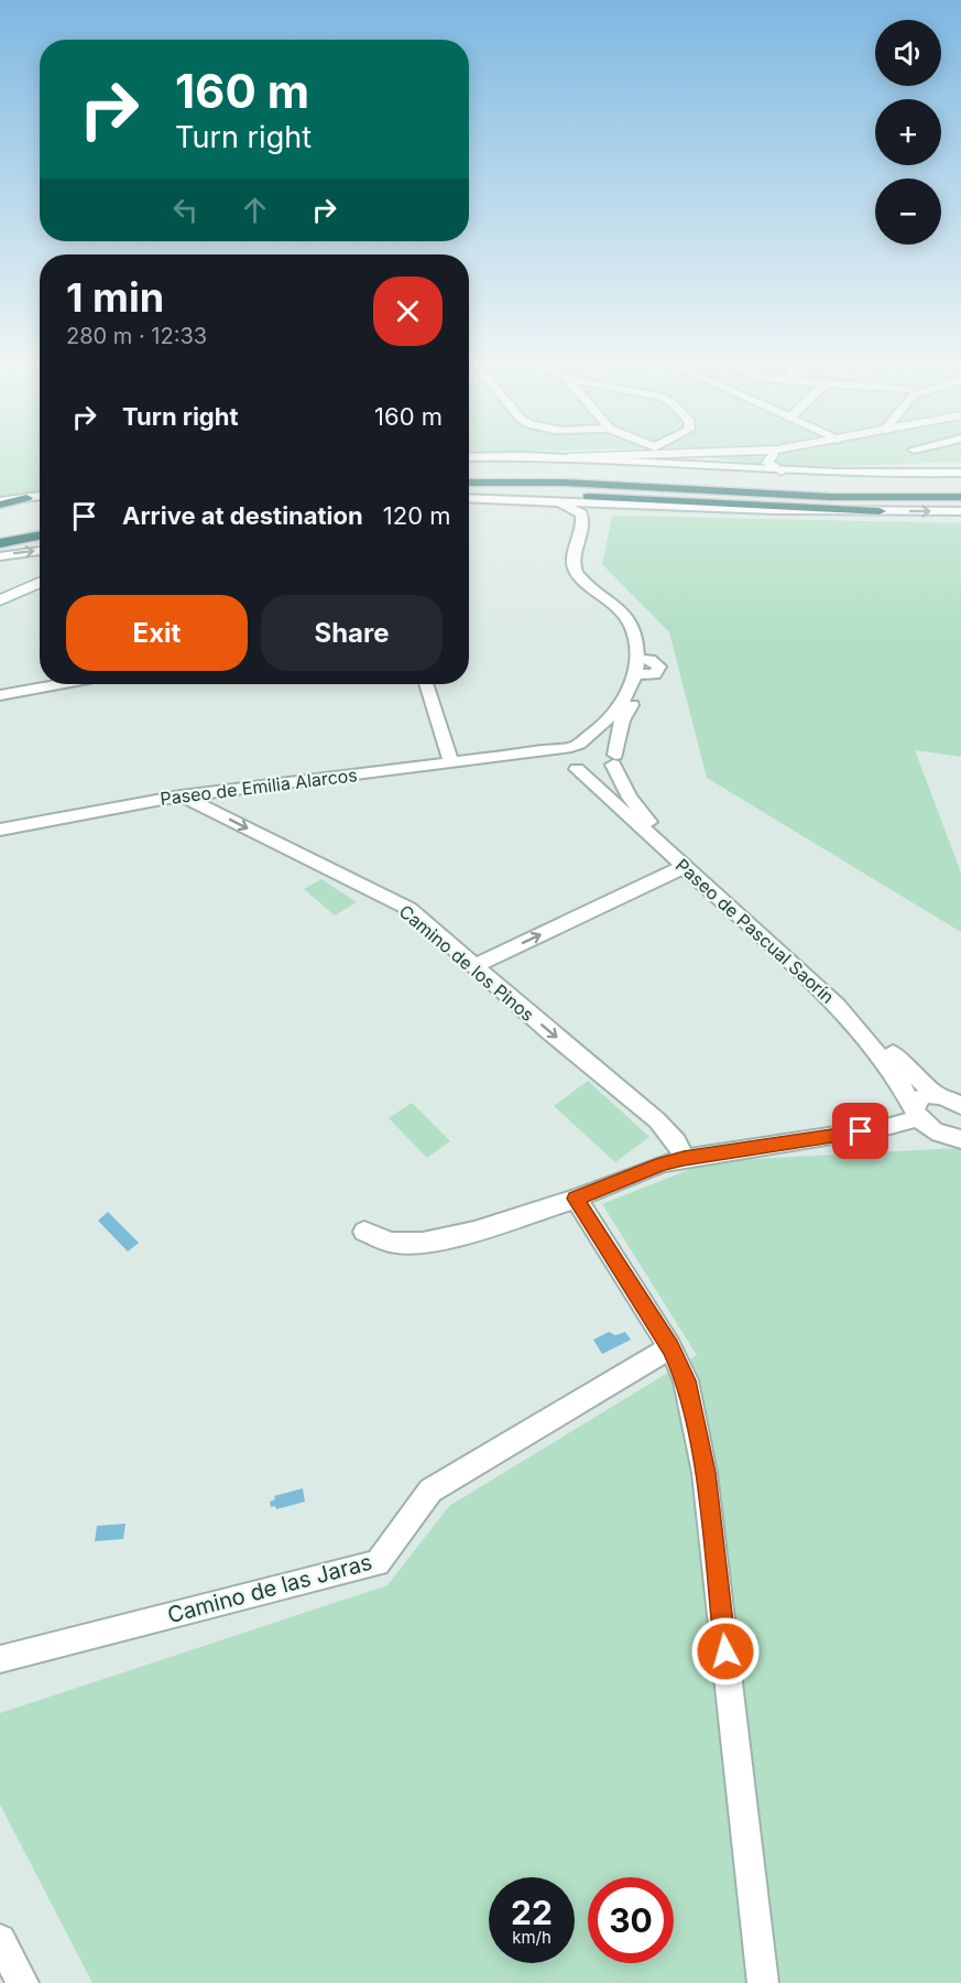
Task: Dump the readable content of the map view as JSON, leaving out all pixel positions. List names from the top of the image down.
{
  "streets": {
    "street": [
      "Paseo de Emilia Alarcos",
      "Paseo de Pascual Saorín",
      "Camino de los Pinos",
      "Camino de las Jaras"
    ]
  },
  "crossings": [
    ["Paseo de Emilia Alarcos", "Paseo de Pascual Saorín"],
    ["Paseo de Emilia Alarcos", "Camino de los Pinos"]
  ],
  "one_way": ["Camino de los Pinos"],
  "page": {
    "map_buttons": ["+", "−"],
    "turn": ["160 m", "Turn right"],
    "heading": ["1 min", "280 m · 12:33"],
    "list": [
      {
        "name": "Turn right",
        "value": "160 m"
      },
      {
        "name": "Arrive at destination",
        "value": "120 m"
      }
    ],
    "buttons": ["Exit", "Share"],
    "speed": "22 km/h",
    "limit": "30"
  }
}
